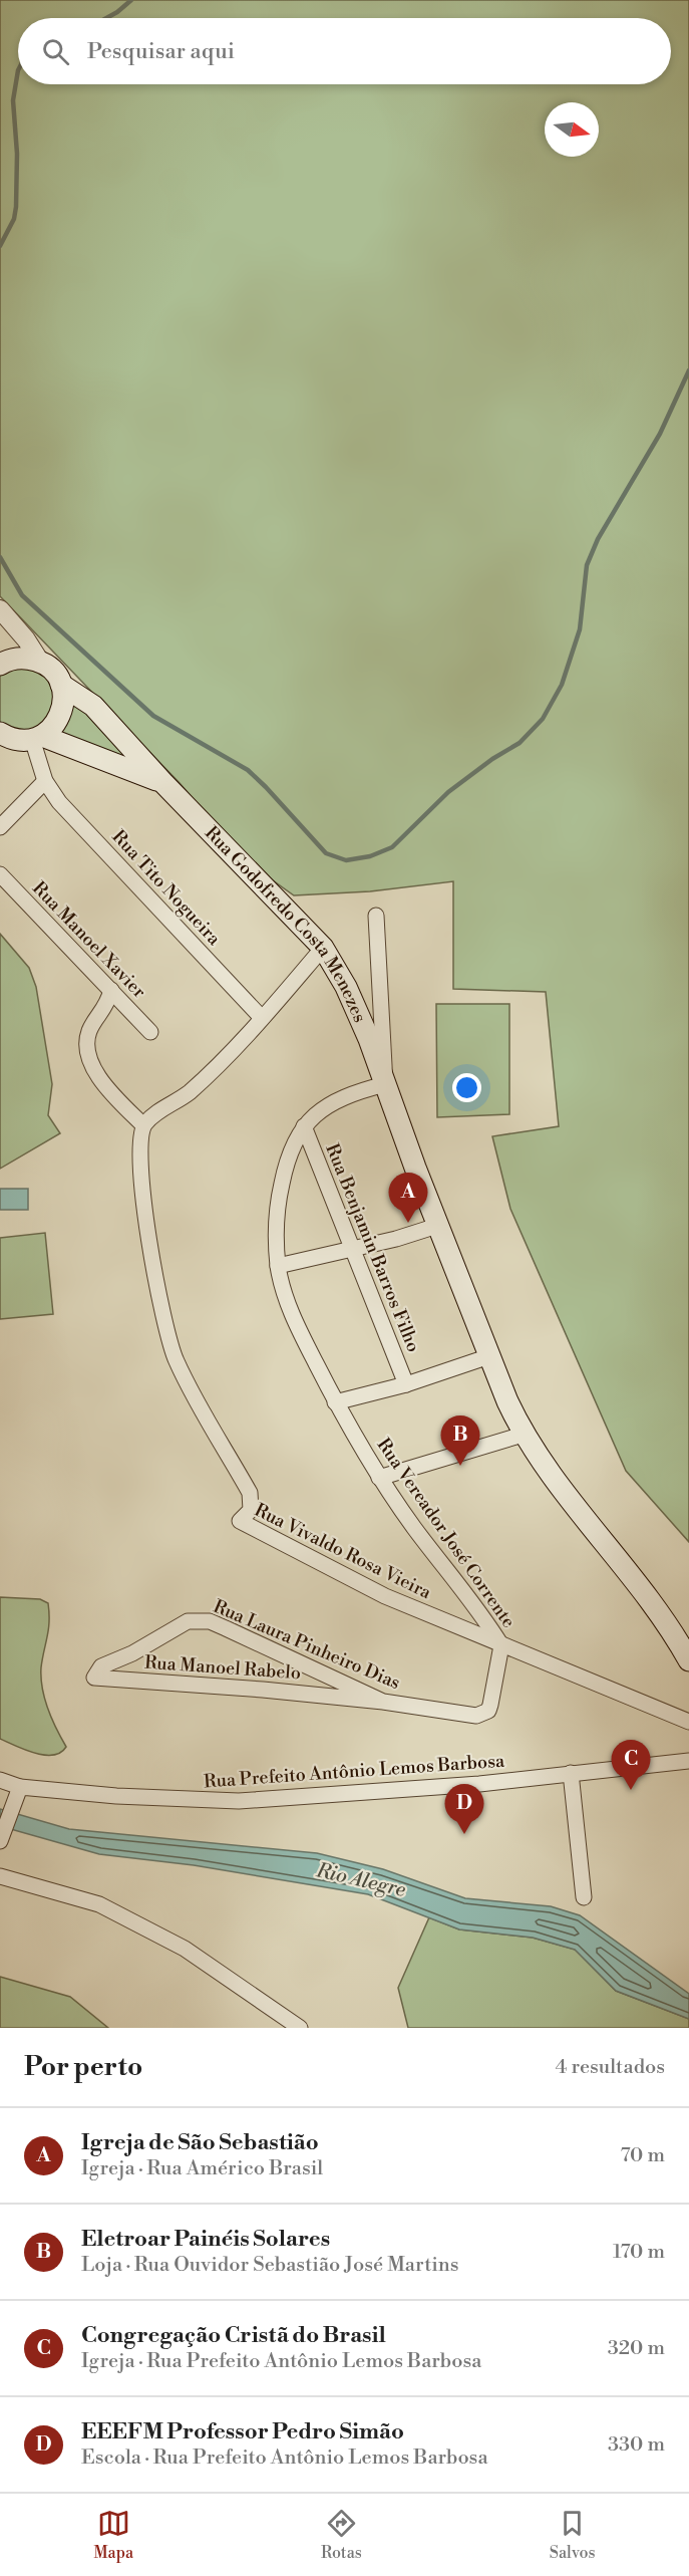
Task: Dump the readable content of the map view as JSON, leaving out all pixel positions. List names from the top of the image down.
{
  "streets": {
    "main road": ["Rua Godofredo Costa Menezes"],
    "street": [
      "Rua Tito Nogueira",
      "Rua Manoel Xavier",
      "Rua Benjamin Barros Filho",
      "Rua Vereador José Corrente",
      "Rua Vivaldo Rosa Vieira",
      "Rua Laura Pinheiro Dias",
      "Rua Manoel Rabelo",
      "Rua Prefeito Antônio Lemos Barbosa"
    ]
  },
  "crossings": [
    ["Rua Godofredo Costa Menezes", "Rua Vereador José Corrente"],
    ["Rua Benjamin Barros Filho", "Rua Vereador José Corrente"],
    ["Rua Vereador José Corrente", "Rua Vivaldo Rosa Vieira"],
    ["Rua Vereador José Corrente", "Rua Laura Pinheiro Dias"],
    ["Rua Vivaldo Rosa Vieira", "Rua Laura Pinheiro Dias"],
    ["Rua Laura Pinheiro Dias", "Rua Manoel Rabelo"]
  ],
  "water": ["Rio Alegre"],
  "north": "right",
  "page": {
    "search": "Pesquisar aqui",
    "pins": [
      "A",
      "B",
      "C",
      "D"
    ],
    "heading": ["Por perto", "4 resultados"],
    "list": [
      {
        "mark": "A",
        "name": "Igreja de São Sebastião",
        "note": "Igreja · Rua Américo Brasil",
        "value": "70 m"
      },
      {
        "mark": "B",
        "name": "Eletroar Painéis Solares",
        "note": "Loja · Rua Ouvidor Sebastião José Martins",
        "value": "170 m"
      },
      {
        "mark": "C",
        "name": "Congregação Cristã do Brasil",
        "note": "Igreja · Rua Prefeito Antônio Lemos Barbosa",
        "value": "320 m"
      },
      {
        "mark": "D",
        "name": "EEEFM Professor Pedro Simão",
        "note": "Escola · Rua Prefeito Antônio Lemos Barbosa",
        "value": "330 m"
      }
    ],
    "nav": ["Mapa", "Rotas", "Salvos"]
  }
}
